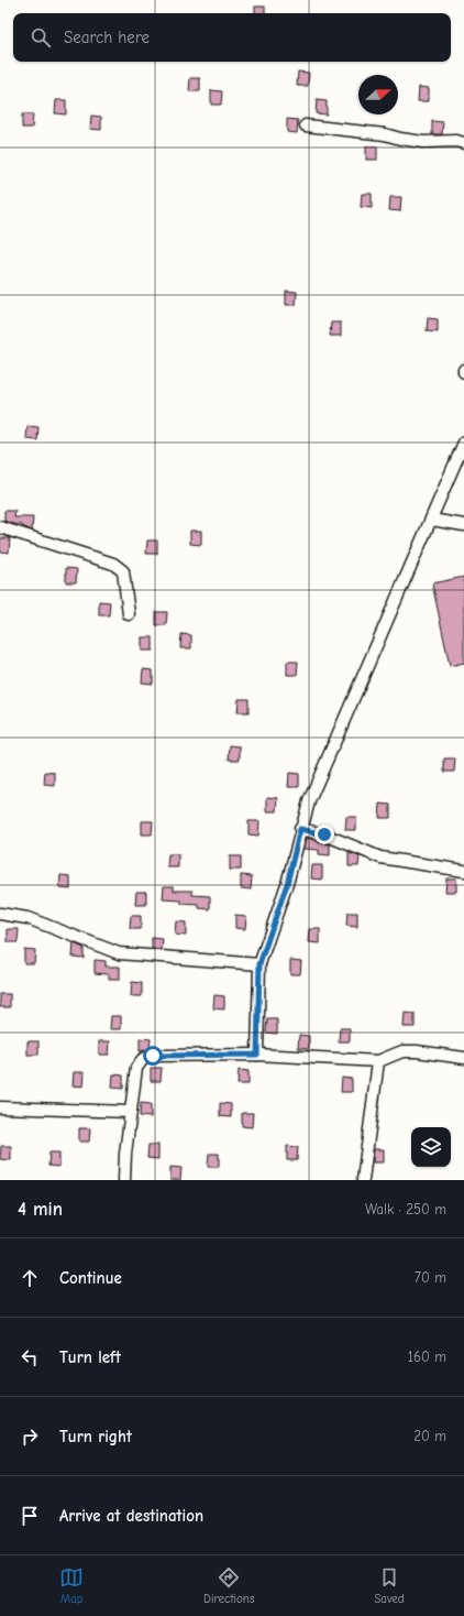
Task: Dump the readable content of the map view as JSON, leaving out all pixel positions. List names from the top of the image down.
{
  "north": "right",
  "page": {
    "search": "Search here",
    "heading": ["4 min", "Walk · 250 m"],
    "list": [
      ["Continue", "70 m"],
      ["Turn left", "160 m"],
      ["Turn right", "20 m"],
      "Arrive at destination"
    ],
    "nav": ["Map", "Directions", "Saved"]
  }
}
